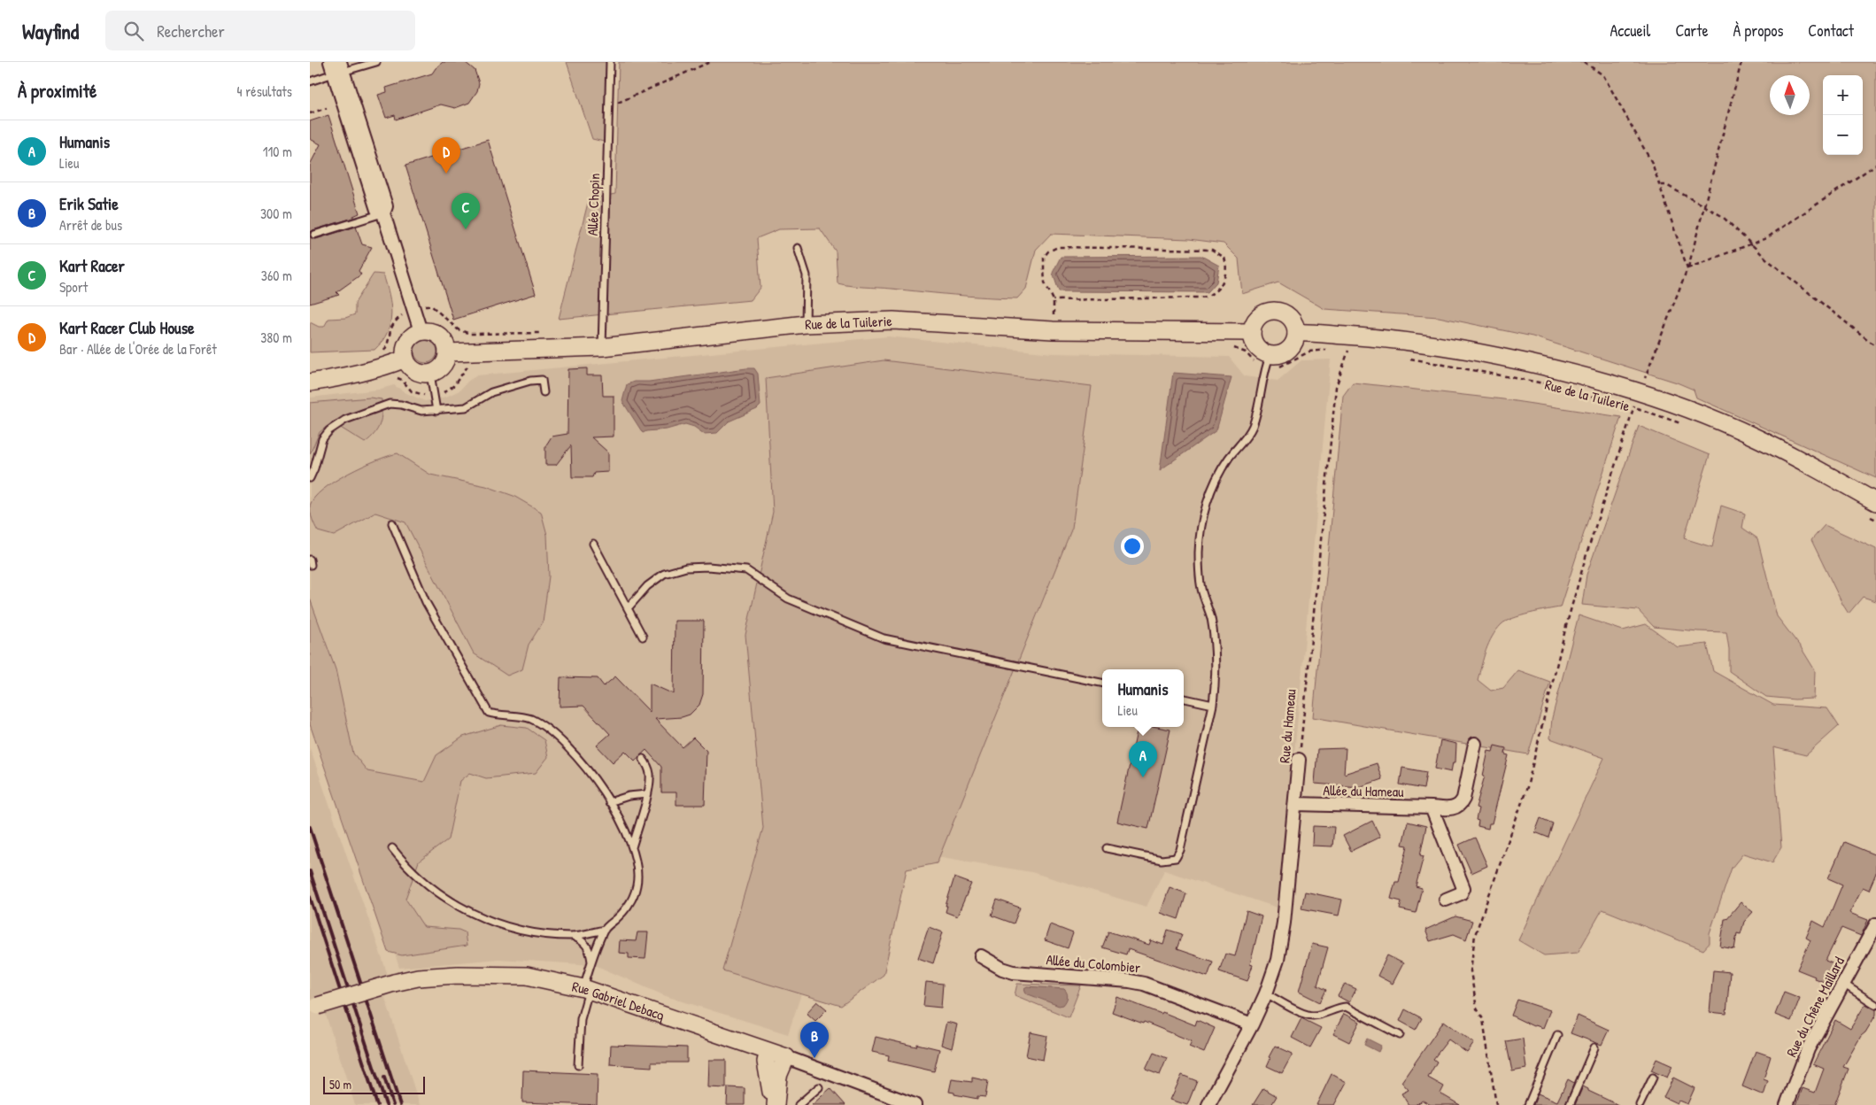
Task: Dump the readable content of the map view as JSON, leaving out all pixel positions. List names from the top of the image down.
{
  "streets": {
    "street": [
      "Rue de la Tuilerie",
      "Rue du Hameau",
      "Allée du Hameau",
      "Allée du Colombier",
      "Rue Gabriel Debacq",
      "Rue du Chêne Maillard"
    ],
    "lane": ["Allée Chopin"]
  },
  "crossings": [
    ["Allée Chopin", "Rue de la Tuilerie"],
    ["Rue de la Tuilerie", "Rue du Hameau"],
    ["Rue du Hameau", "Allée du Hameau"],
    ["Rue du Hameau", "Allée du Colombier"]
  ],
  "scale_bar": "50 m",
  "north": "top",
  "page": {
    "header": "Wayfind",
    "search": "Rechercher",
    "nav": [
      "Accueil",
      "Carte",
      "À propos",
      "Contact"
    ],
    "heading": ["À proximité", "4 résultats"],
    "map_buttons": ["+", "−"],
    "list": [
      {
        "mark": "A",
        "name": "Humanis",
        "note": "Lieu",
        "value": "110 m"
      },
      {
        "mark": "B",
        "name": "Erik Satie",
        "note": "Arrêt de bus",
        "value": "300 m"
      },
      {
        "mark": "C",
        "name": "Kart Racer",
        "note": "Sport",
        "value": "360 m"
      },
      {
        "mark": "D",
        "name": "Kart Racer Club House",
        "note": "Bar · Allée de l'Orée de la Forêt",
        "value": "380 m"
      }
    ],
    "pins": [
      "D",
      "C",
      "A",
      "B"
    ],
    "popup": ["Humanis", "Lieu"],
    "scale": "50 m"
  }
}
